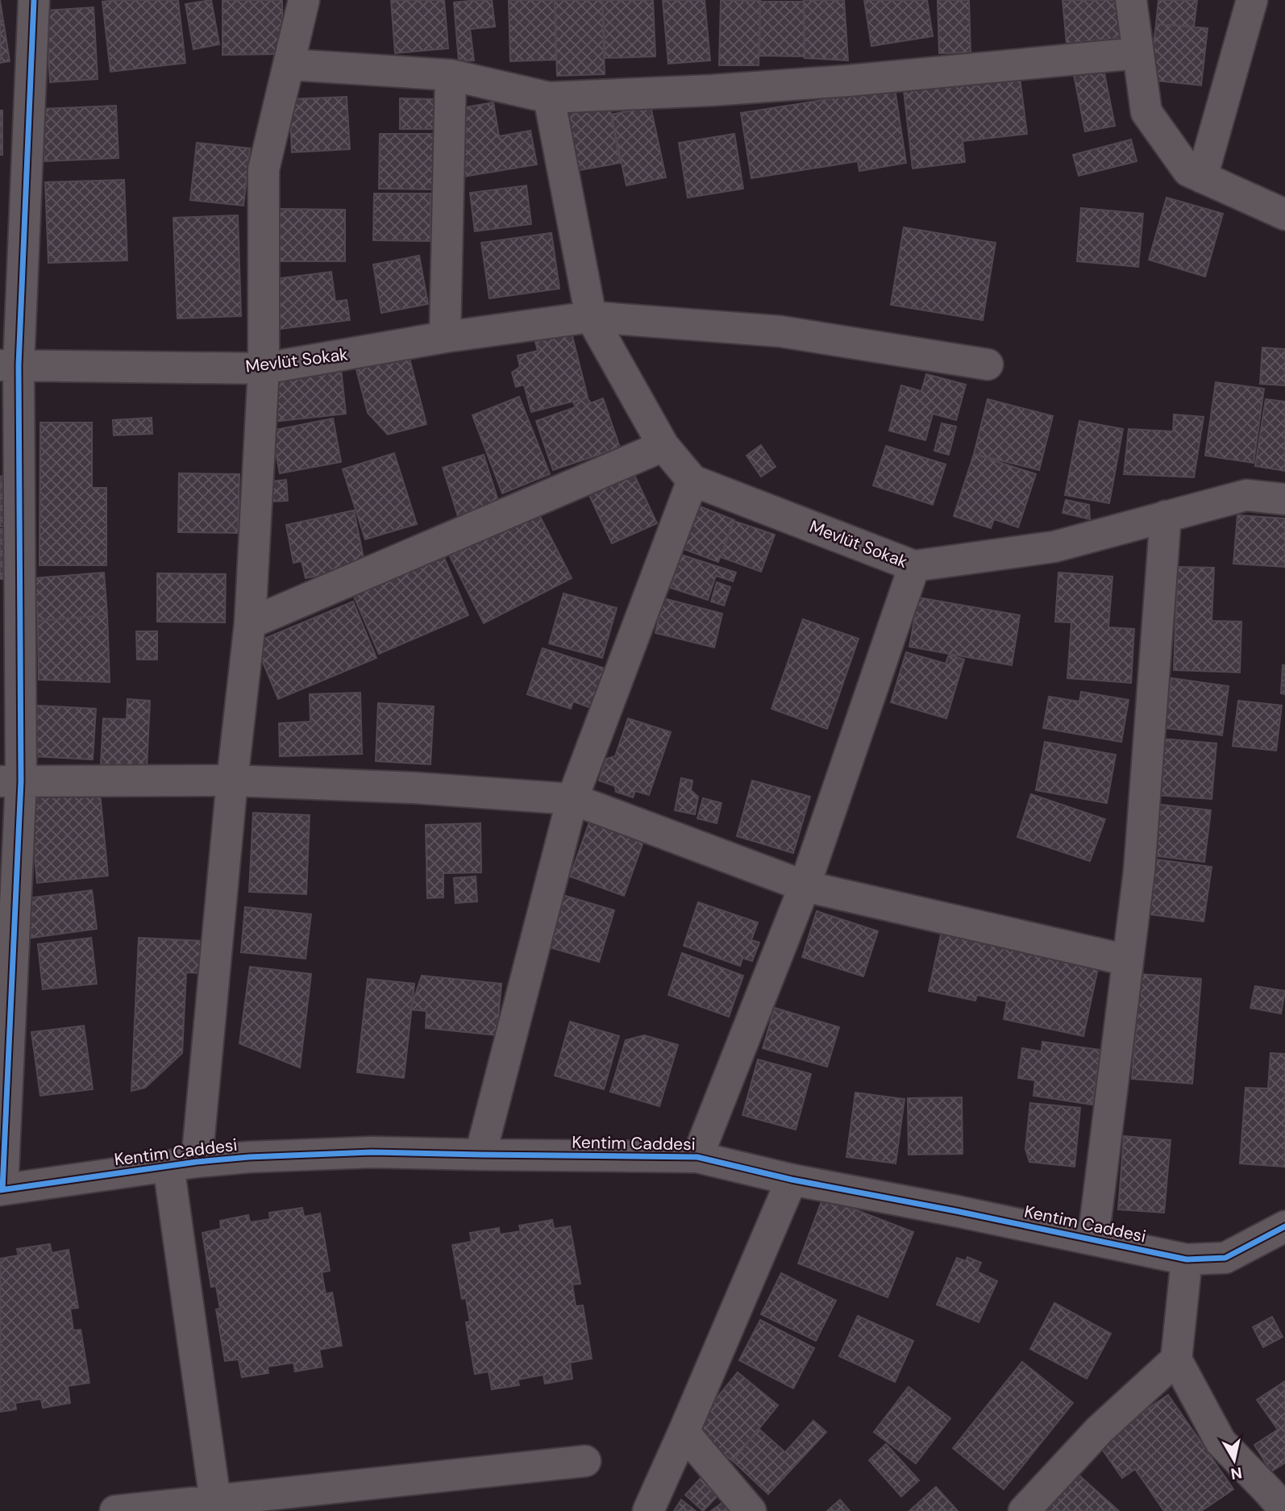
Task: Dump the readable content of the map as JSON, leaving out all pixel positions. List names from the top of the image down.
{
  "streets": {
    "street": ["Mevlüt Sokak", "Kentim Caddesi"]
  },
  "north": "bottom"
}
